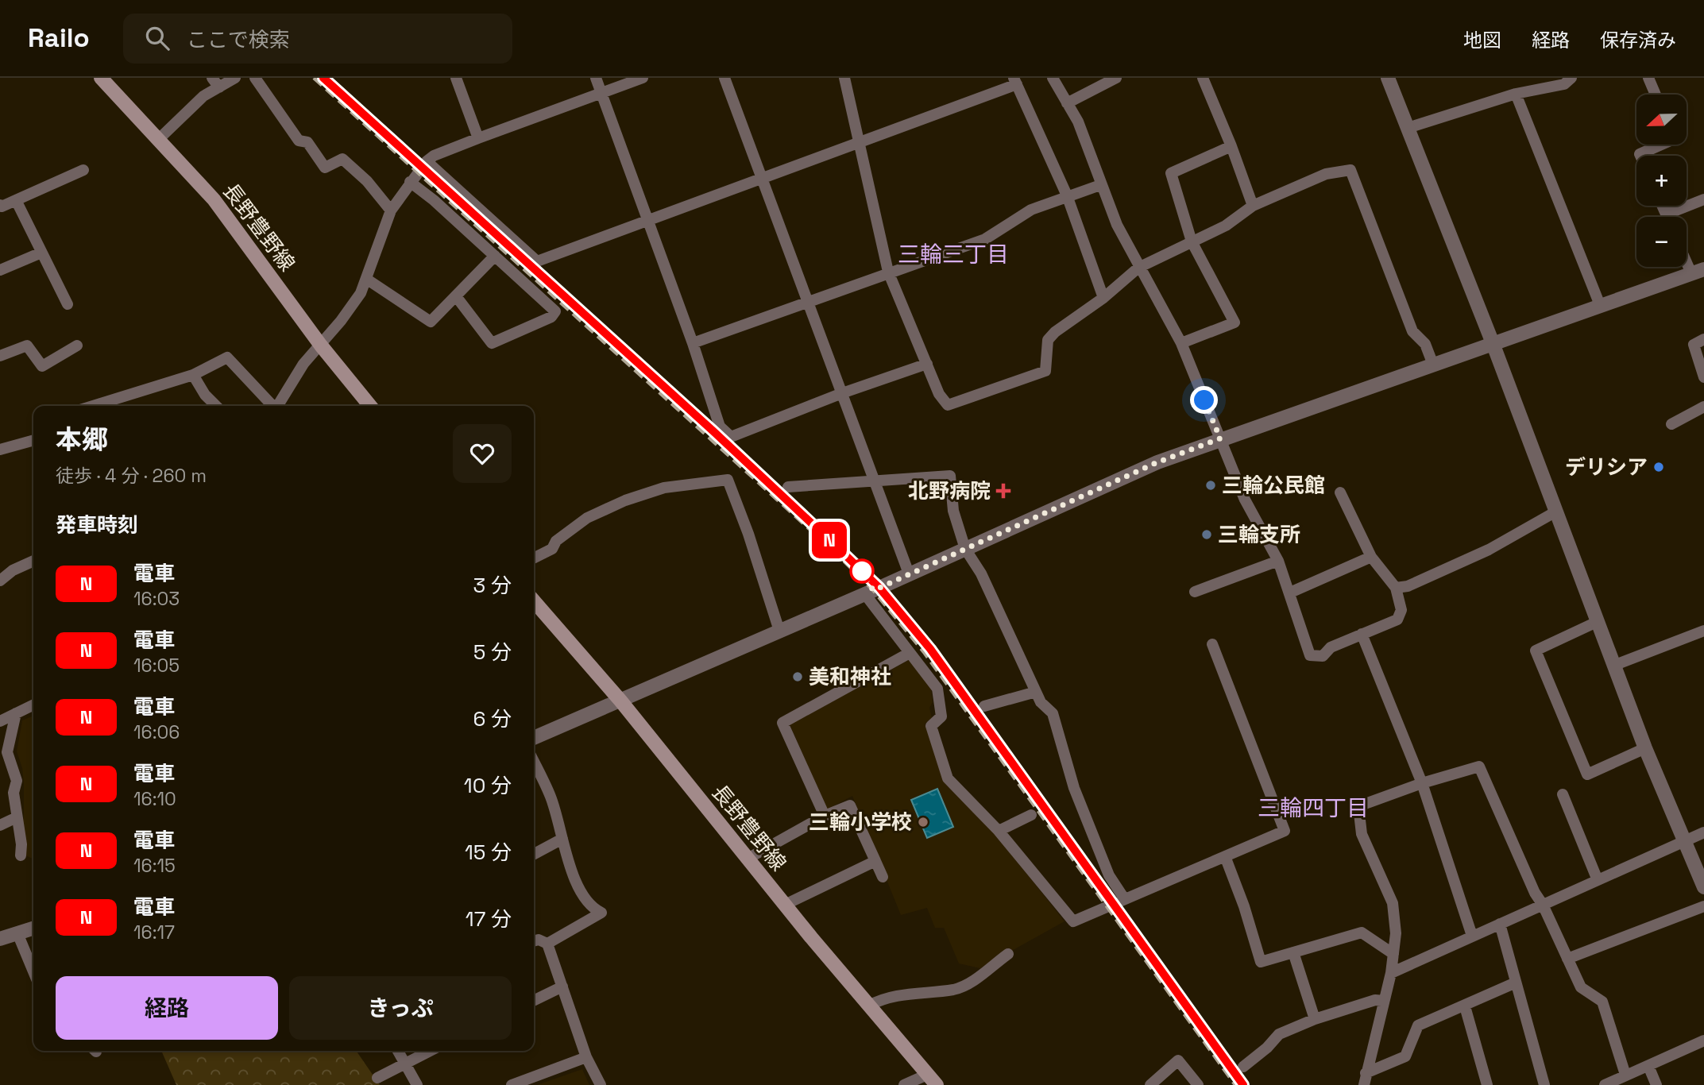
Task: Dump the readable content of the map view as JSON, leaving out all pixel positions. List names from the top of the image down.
{
  "streets": {
    "main road": ["長野豊野線"]
  },
  "districts": ["三輪三丁目", "三輪四丁目"],
  "places": {
    "other": [
      "デリシア",
      "三輪公民館",
      "三輪支所",
      "美和神社",
      "三輪小学校"
    ],
    "health": ["北野病院"]
  },
  "north": "left",
  "page": {
    "header": "Railo",
    "search": "ここで検索",
    "nav": ["地図", "経路", "保存済み"],
    "on_map": "N",
    "map_buttons": ["+", "−"],
    "heading": [
      ["本郷", "徒歩 · 4 分 · 260 m"],
      "発車時刻"
    ],
    "list": [
      {
        "mark": "N",
        "name": "電車",
        "note": "16:03",
        "value": "3 分"
      },
      {
        "mark": "N",
        "name": "電車",
        "note": "16:05",
        "value": "5 分"
      },
      {
        "mark": "N",
        "name": "電車",
        "note": "16:06",
        "value": "6 分"
      },
      {
        "mark": "N",
        "name": "電車",
        "note": "16:10",
        "value": "10 分"
      },
      {
        "mark": "N",
        "name": "電車",
        "note": "16:15",
        "value": "15 分"
      },
      {
        "mark": "N",
        "name": "電車",
        "note": "16:17",
        "value": "17 分"
      }
    ],
    "buttons": ["経路", "きっぷ"]
  }
}
